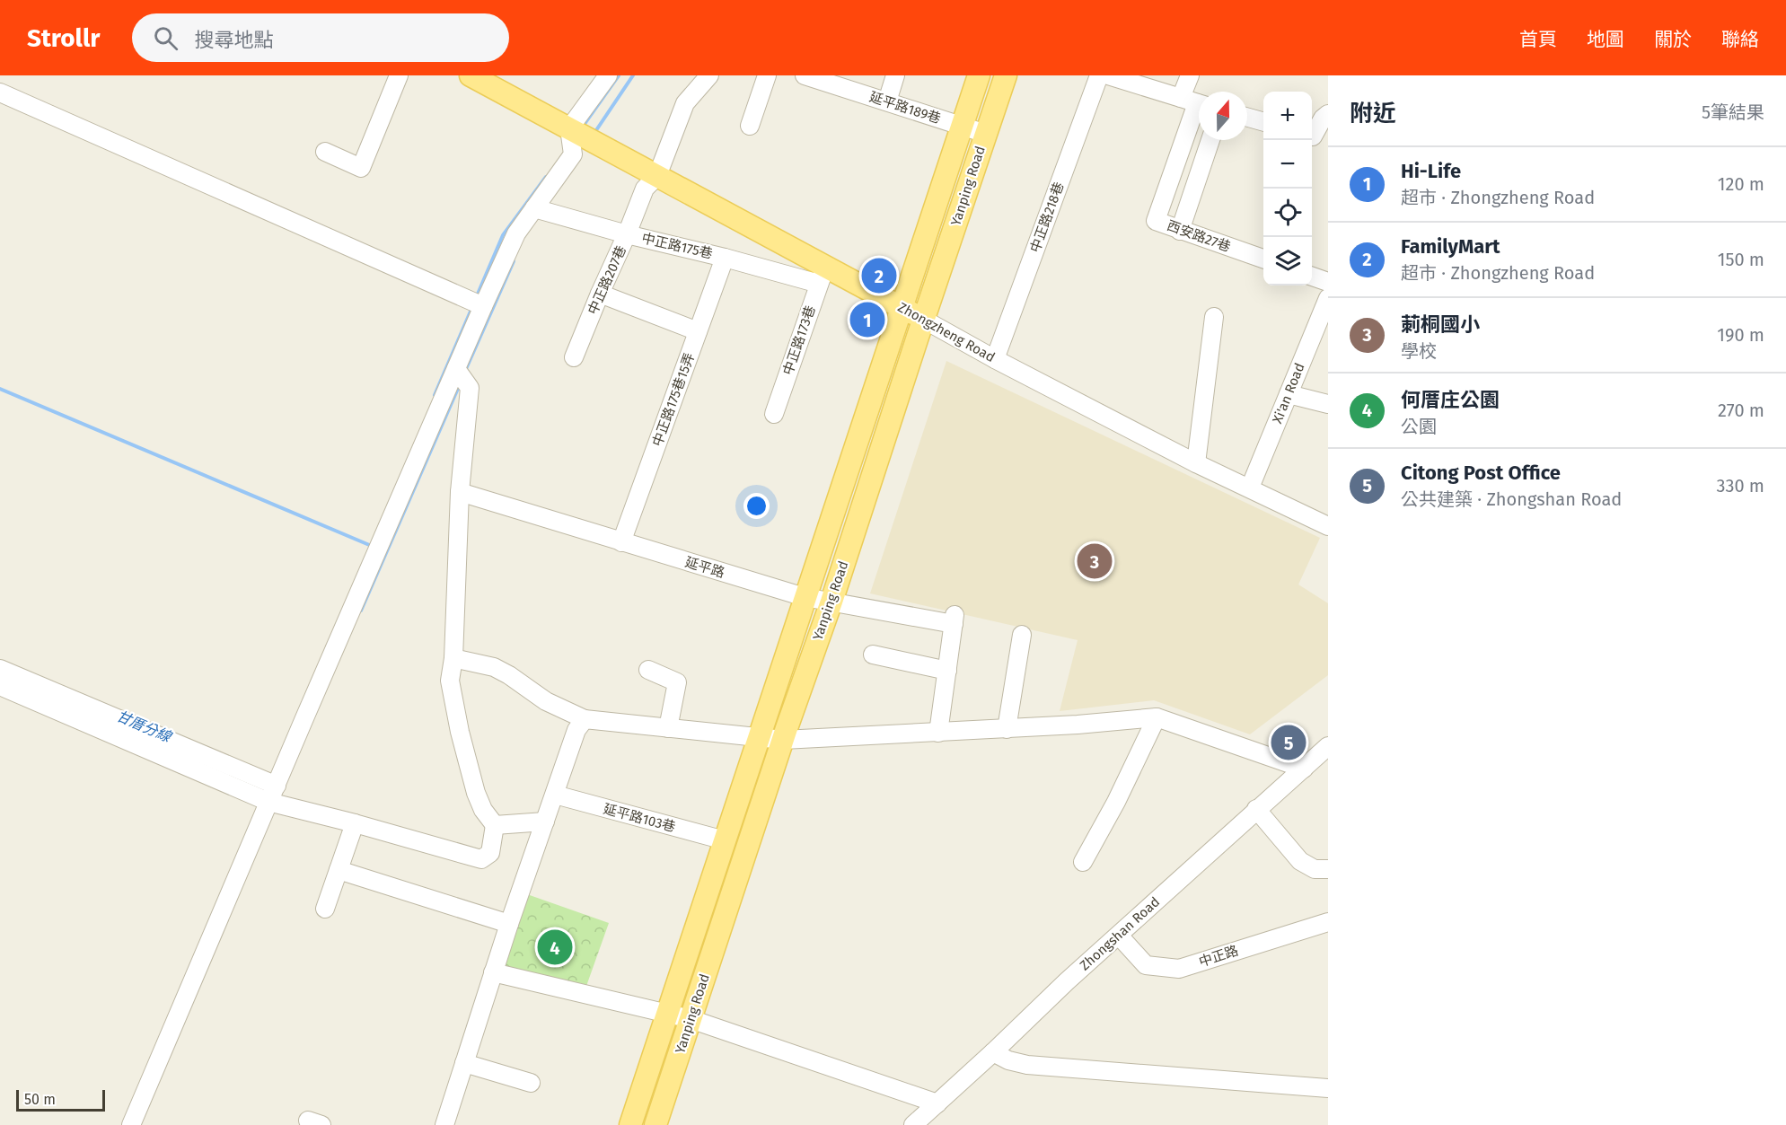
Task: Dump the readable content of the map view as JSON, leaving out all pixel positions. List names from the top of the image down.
{
  "streets": {
    "main road": ["Yanping Road", "Zhongzheng Road"],
    "street": [
      "延平路189巷",
      "中正路218巷",
      "西安路27巷",
      "中正路175巷",
      "中正路207巷",
      "中正路173巷",
      "Xi'an Road",
      "中正路175巷15弄",
      "延平路",
      "延平路103巷",
      "Zhongshan Road",
      "中正路"
    ]
  },
  "crossings": [
    ["延平路189巷", "Yanping Road"],
    ["Yanping Road", "Zhongzheng Road"],
    ["Yanping Road", "延平路"],
    ["Yanping Road", "延平路103巷"],
    ["中正路218巷", "Zhongzheng Road"],
    ["中正路175巷", "中正路207巷"],
    ["中正路175巷", "Zhongzheng Road"],
    ["中正路175巷", "中正路173巷"],
    ["中正路175巷", "中正路175巷15弄"],
    ["中正路207巷", "Zhongzheng Road"],
    ["Zhongzheng Road", "中正路173巷"],
    ["Zhongzheng Road", "Xi'an Road"],
    ["中正路175巷15弄", "延平路"],
    ["Zhongshan Road", "中正路"]
  ],
  "water": ["甘厝分線"],
  "scale_bar": "50 m",
  "north": "top",
  "page": {
    "header": "Strollr",
    "search": "搜尋地點",
    "nav": [
      "首頁",
      "地圖",
      "關於",
      "聯絡"
    ],
    "heading": ["附近", "5筆結果"],
    "map_buttons": ["+", "−"],
    "list": [
      {
        "mark": "1",
        "name": "Hi-Life",
        "note": "超市 · Zhongzheng Road",
        "value": "120 m"
      },
      {
        "mark": "2",
        "name": "FamilyMart",
        "note": "超市 · Zhongzheng Road",
        "value": "150 m"
      },
      {
        "mark": "3",
        "name": "莿桐國小",
        "note": "學校",
        "value": "190 m"
      },
      {
        "mark": "4",
        "name": "何厝庄公園",
        "note": "公園",
        "value": "270 m"
      },
      {
        "mark": "5",
        "name": "Citong Post Office",
        "note": "公共建築 · Zhongshan Road",
        "value": "330 m"
      }
    ],
    "pins": [
      "2",
      "1",
      "3",
      "5",
      "4"
    ],
    "scale": "50 m"
  }
}
